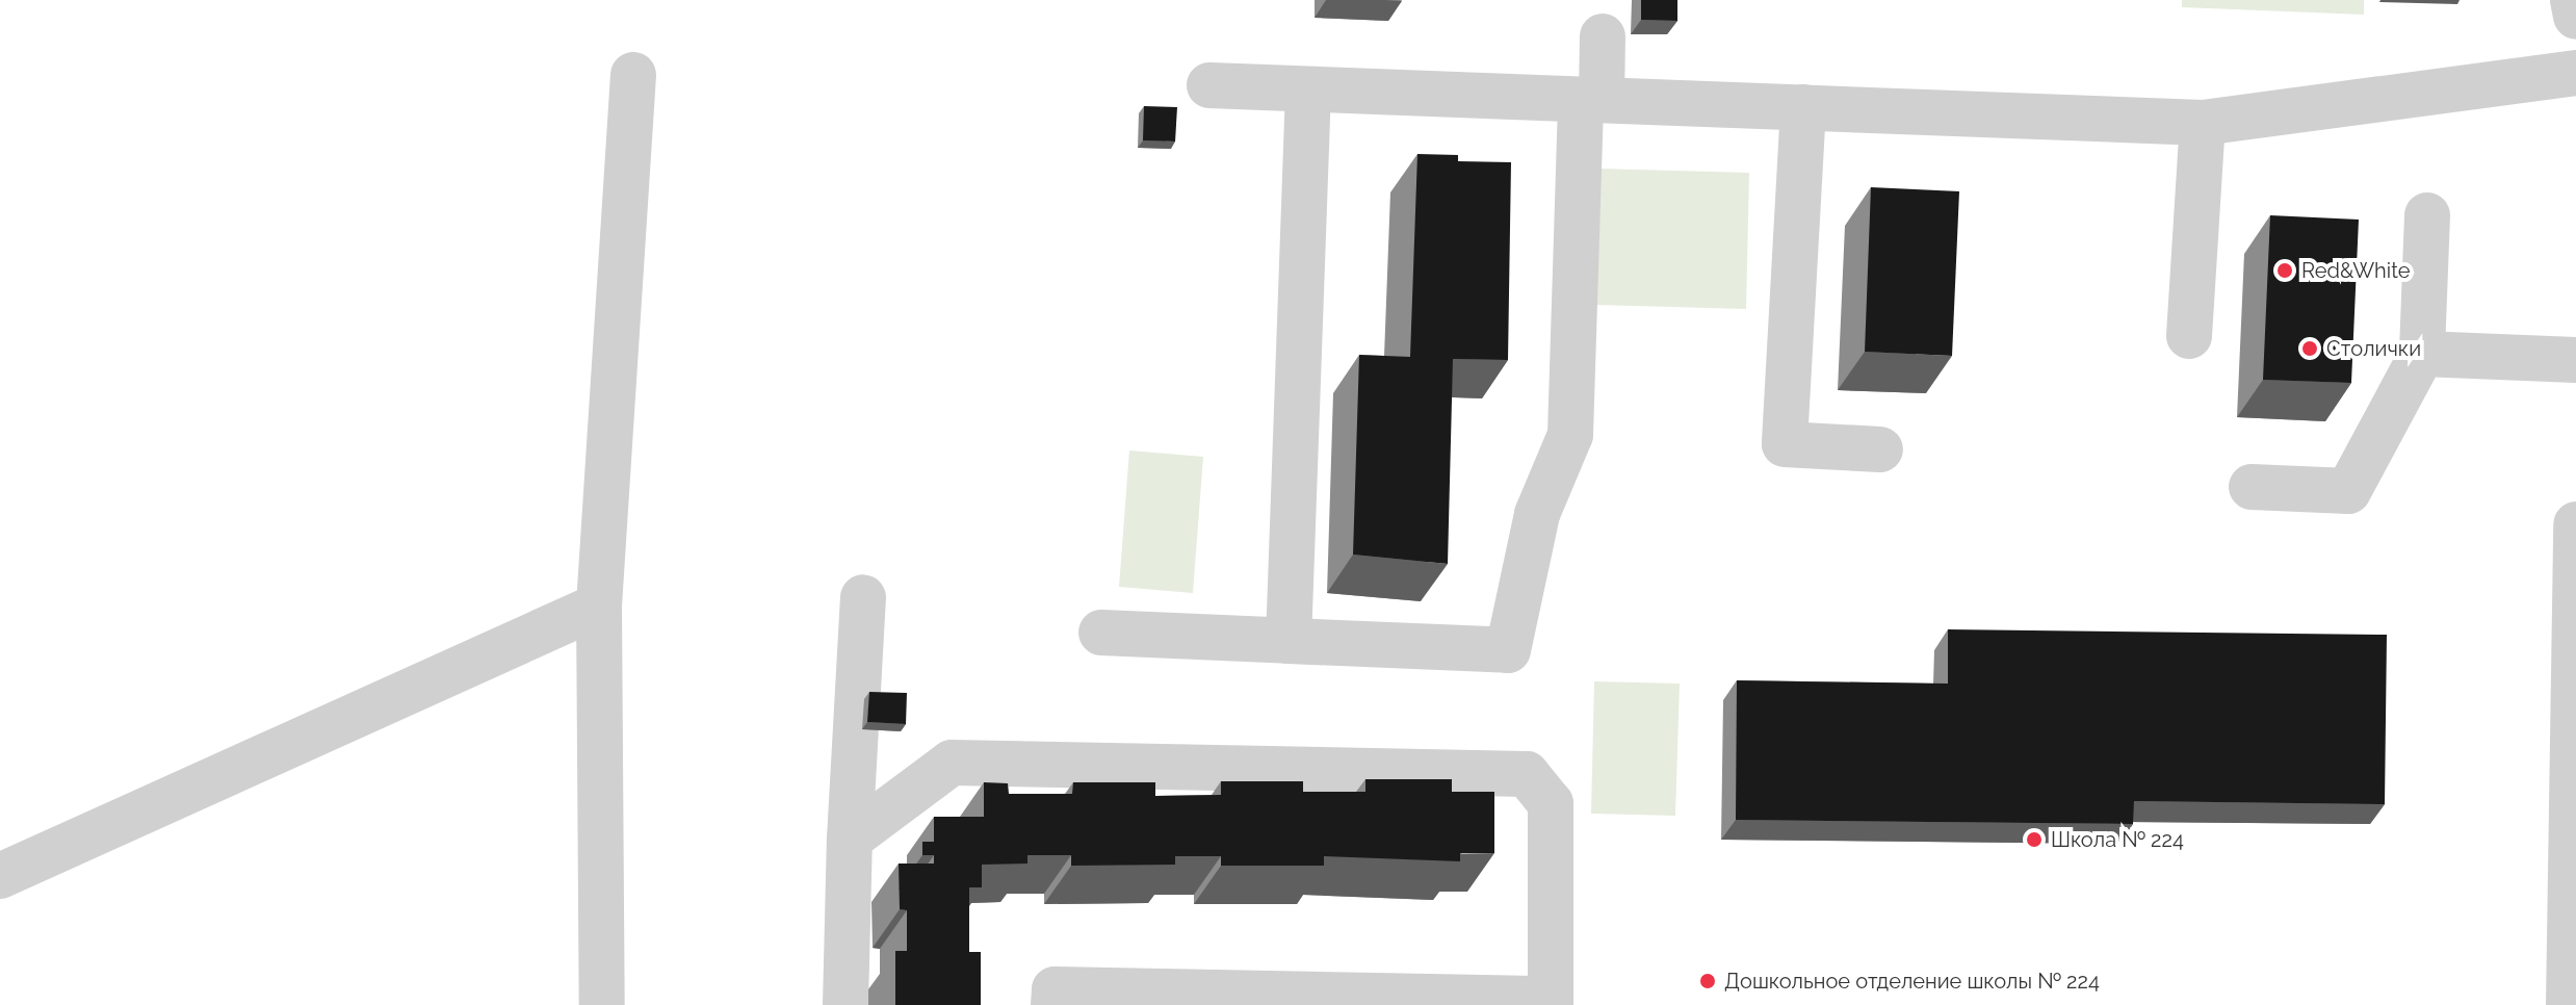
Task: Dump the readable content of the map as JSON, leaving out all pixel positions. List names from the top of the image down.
{
  "places": [
    "Red&White",
    "Столички",
    "Школа № 224",
    "Дошкольное отделение школы № 224"
  ]
}
